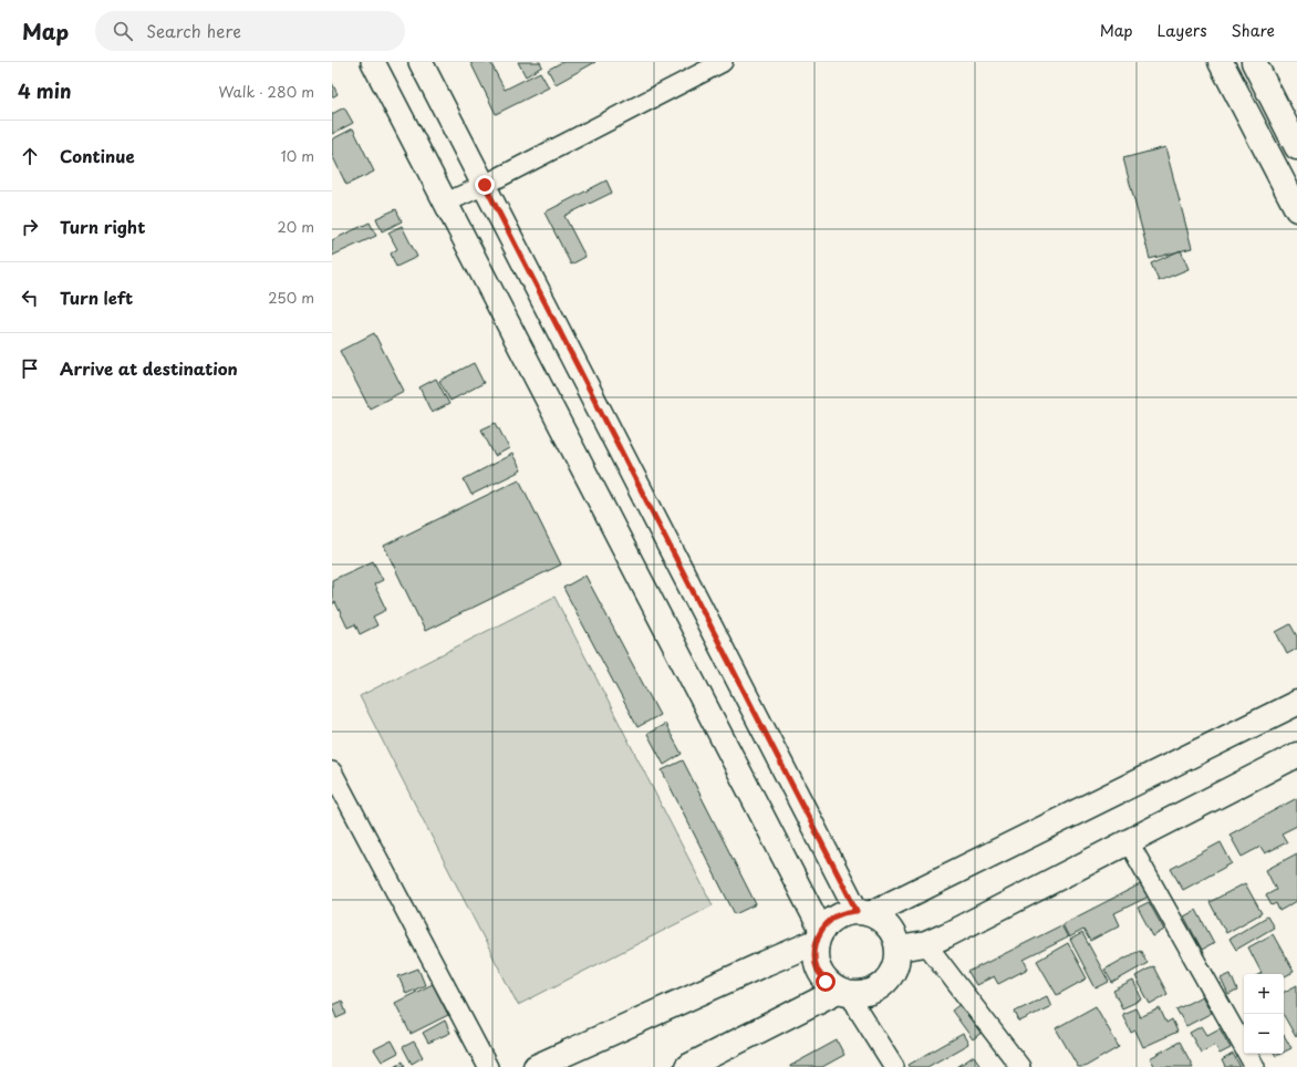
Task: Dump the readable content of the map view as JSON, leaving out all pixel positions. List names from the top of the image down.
{
  "page": {
    "header": "Map",
    "search": "Search here",
    "nav": ["Map", "Layers", "Share"],
    "heading": ["4 min", "Walk · 280 m"],
    "list": [
      ["Continue", "10 m"],
      ["Turn right", "20 m"],
      ["Turn left", "250 m"],
      "Arrive at destination"
    ],
    "map_buttons": ["+", "−"]
  }
}
